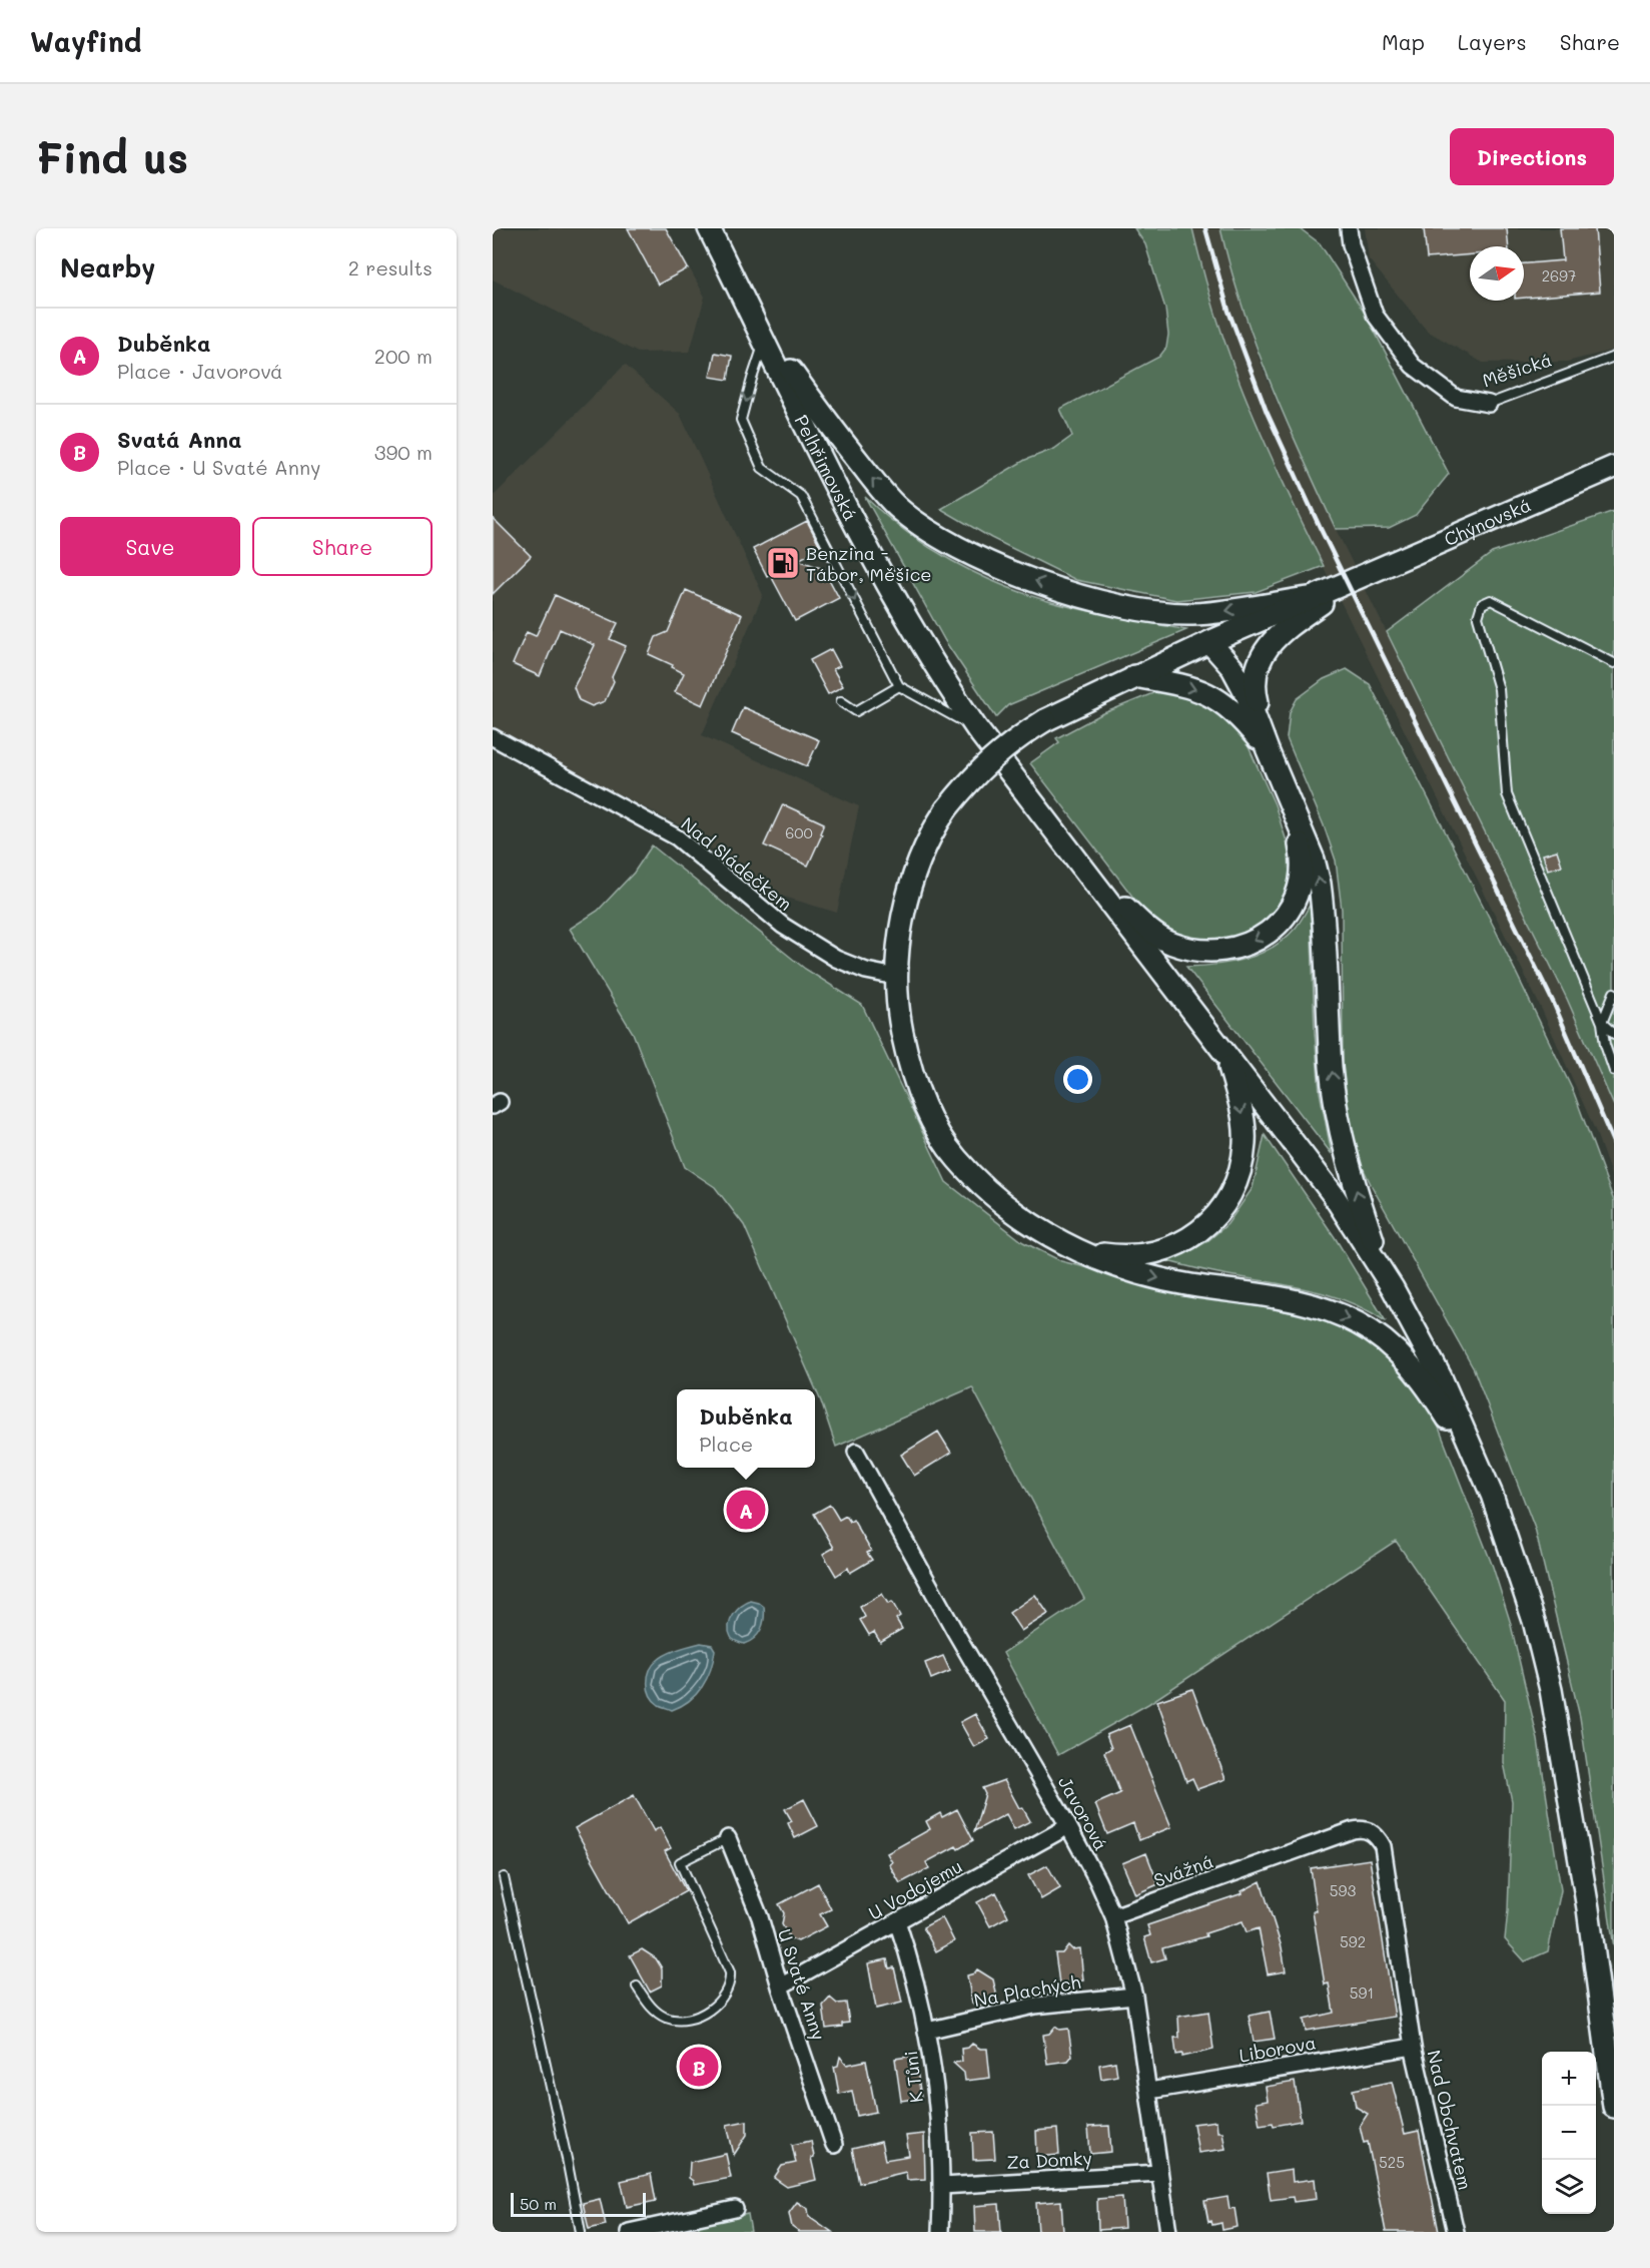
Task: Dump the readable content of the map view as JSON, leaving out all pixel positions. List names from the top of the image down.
{
  "streets": {
    "main road": ["Pelhřimovská", "Chýnovská"],
    "street": [
      "Měšická",
      "Nad Sládečkem",
      "Javorová",
      "Svážná",
      "U Vodojemu",
      "U Svaté Anny",
      "Na Plachých",
      "Liborova",
      "K Tůni",
      "Nad Obchvatem",
      "Za Domky"
    ]
  },
  "crossings": [
    ["Javorová", "Svážná"],
    ["Javorová", "U Vodojemu"],
    ["Javorová", "Na Plachých"],
    ["Javorová", "Liborova"],
    ["Javorová", "Za Domky"],
    ["Svážná", "Nad Obchvatem"],
    ["U Vodojemu", "U Svaté Anny"],
    ["U Vodojemu", "K Tůni"],
    ["Na Plachých", "K Tůni"],
    ["Liborova", "Nad Obchvatem"],
    ["K Tůni", "Za Domky"]
  ],
  "places": {
    "fuel station": ["Benzina - Tábor, Měšice"]
  },
  "house_numbers": [
    "2697",
    "600",
    "593",
    "592",
    "591",
    "525"
  ],
  "scale_bar": "50 m",
  "north": "right",
  "page": {
    "header": "Wayfind",
    "nav": ["Map", "Layers", "Share"],
    "buttons": [
      "Directions",
      ["Save", "Share"]
    ],
    "title": "Find us",
    "heading": ["Nearby", "2 results"],
    "list": [
      {
        "mark": "A",
        "name": "Duběnka",
        "note": "Place · Javorová",
        "value": "200 m"
      },
      {
        "mark": "B",
        "name": "Svatá Anna",
        "note": "Place · U Svaté Anny",
        "value": "390 m"
      }
    ],
    "popup": ["Duběnka", "Place"],
    "pins": ["A", "B"],
    "map_buttons": ["+", "−"],
    "scale": "50 m"
  }
}
